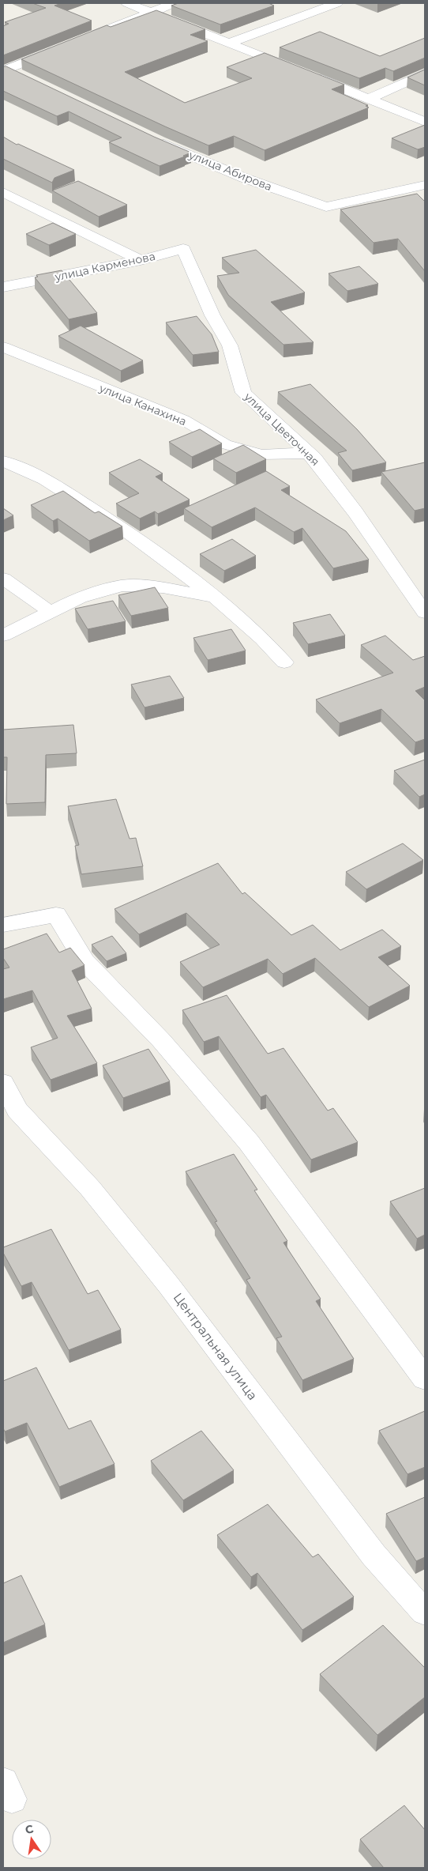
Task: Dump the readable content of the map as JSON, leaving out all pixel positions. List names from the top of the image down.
{
  "streets": {
    "street": [
      "улица Абирова",
      "улица Карменова",
      "улица Канахина",
      "улица Цветочная",
      "Центральная улица"
    ]
  },
  "crossings": [
    ["улица Карменова", "улица Цветочная"],
    ["улица Канахина", "улица Цветочная"]
  ],
  "north": "top"
}
